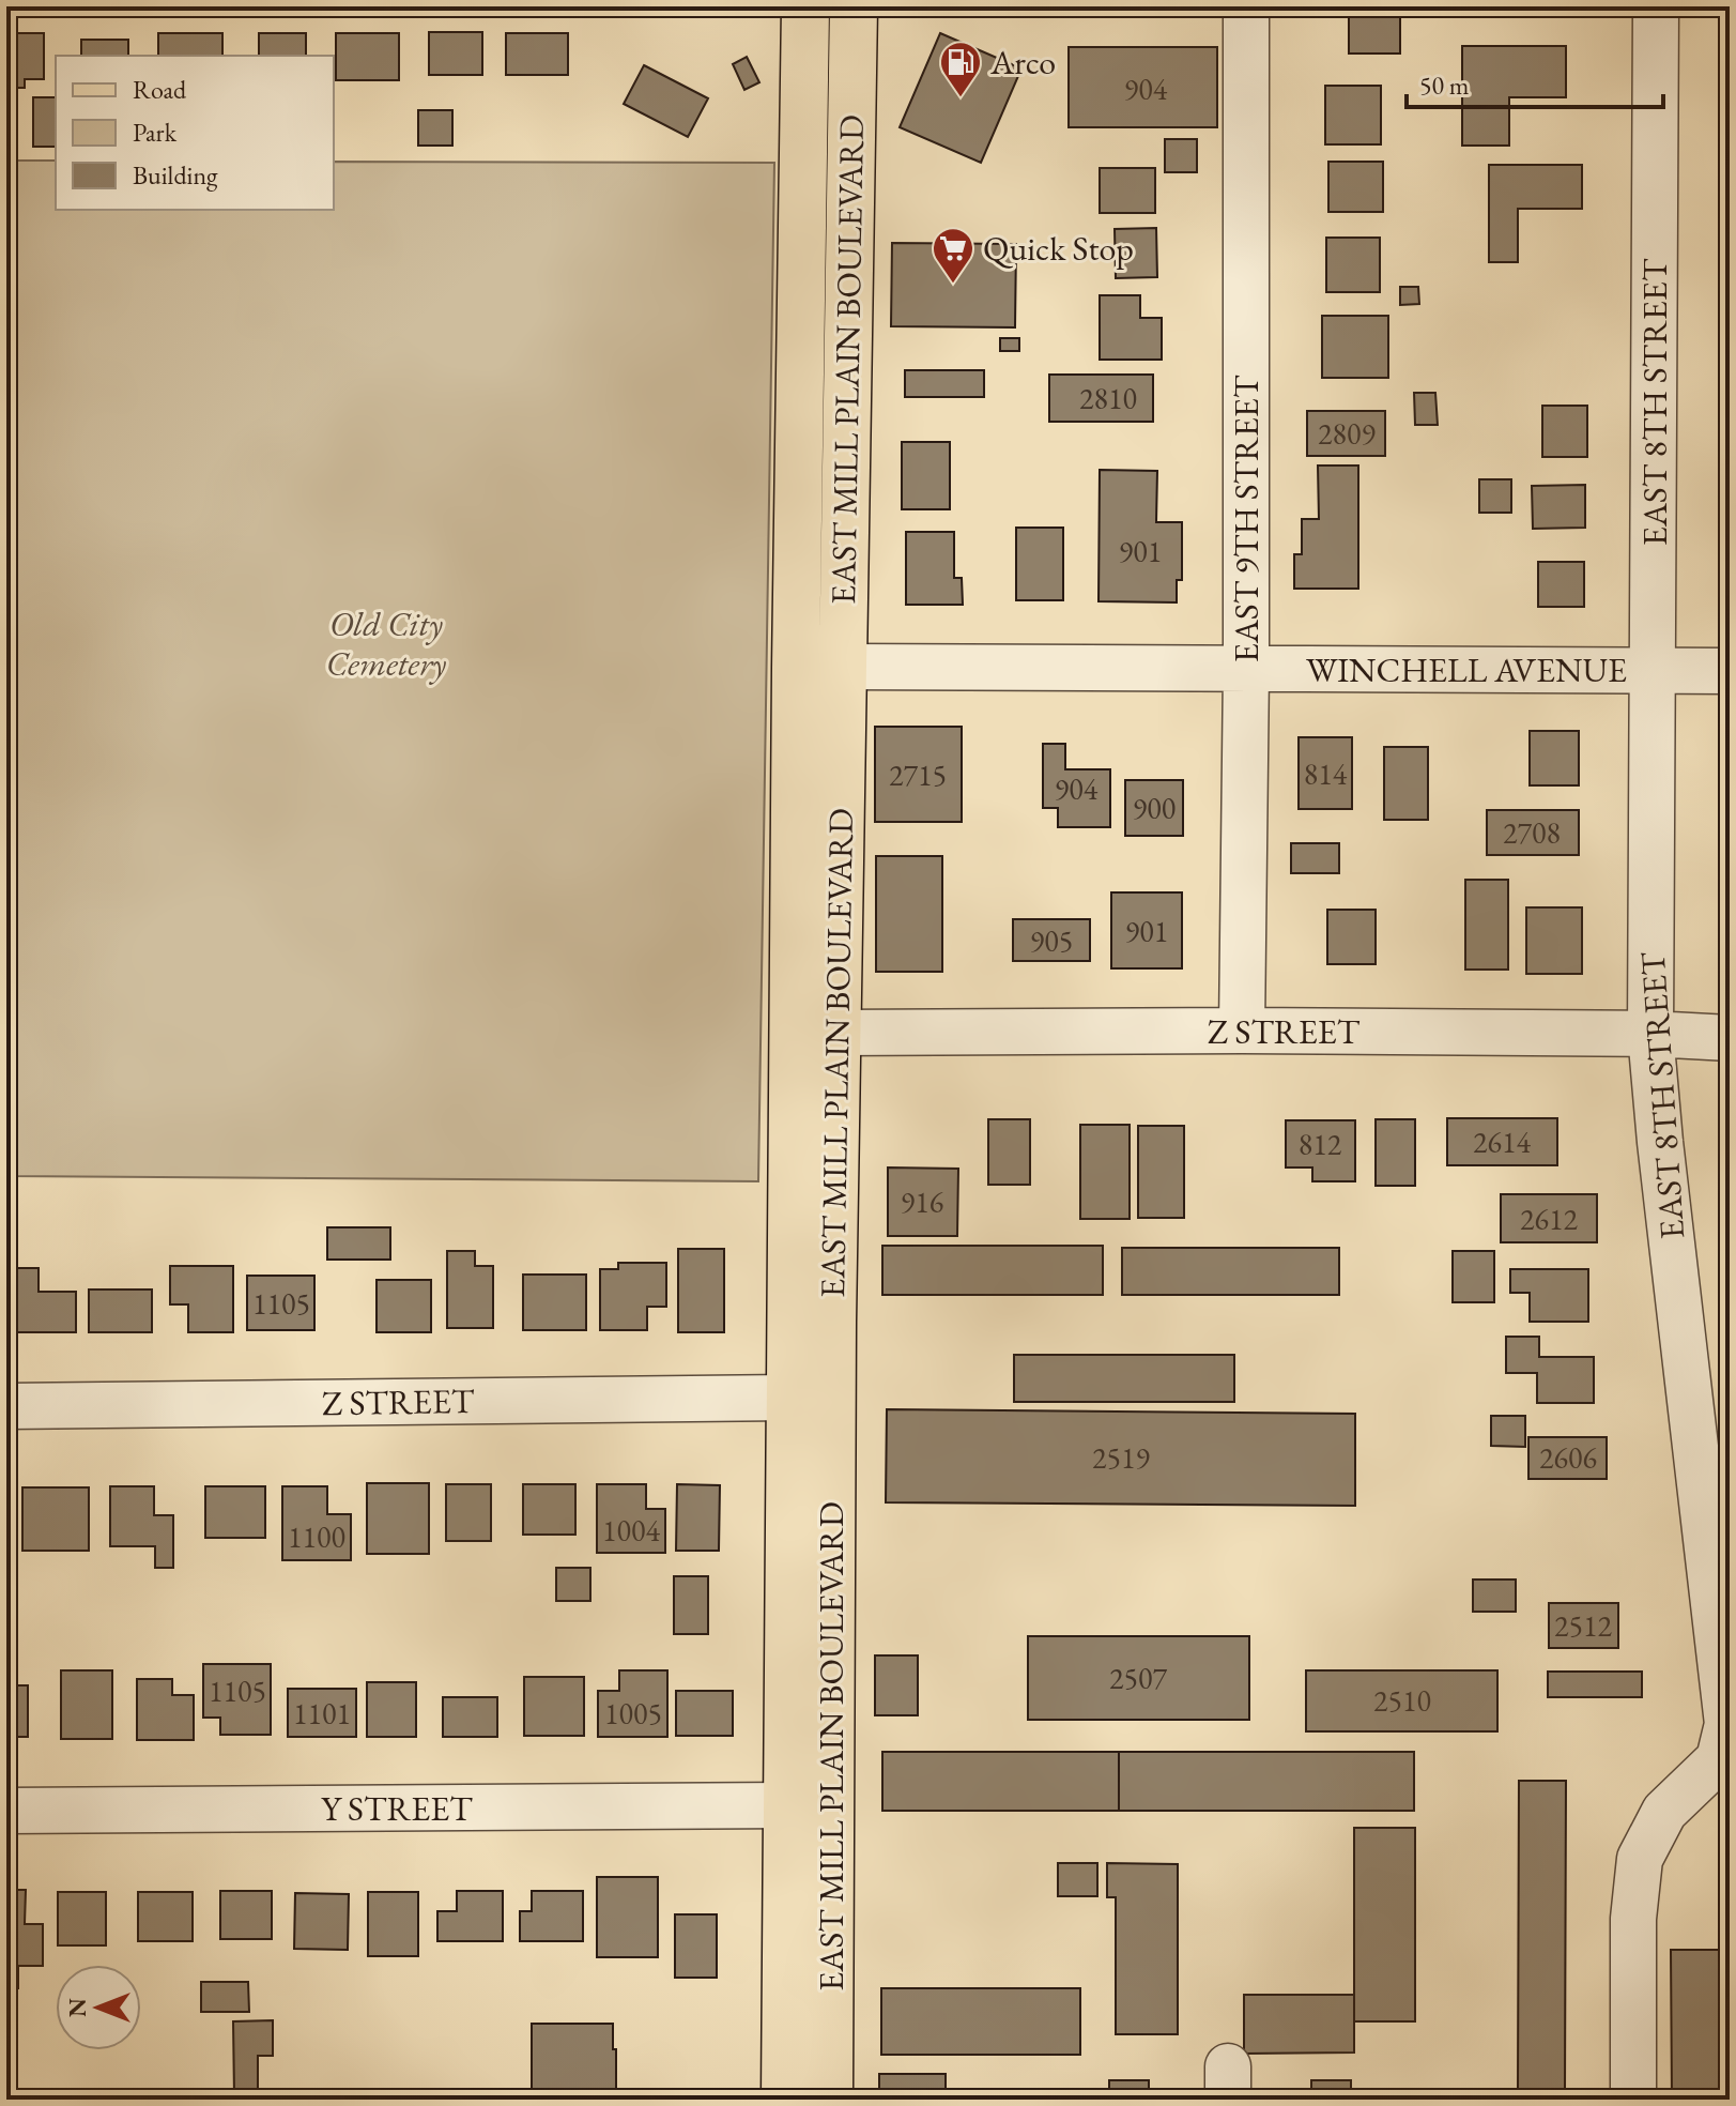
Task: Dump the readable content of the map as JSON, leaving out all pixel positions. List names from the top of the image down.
{
  "streets": {
    "main road": ["EAST MILL PLAIN BOULEVARD"],
    "street": [
      "EAST 8TH STREET",
      "EAST 9TH STREET",
      "WINCHELL AVENUE",
      "Z STREET",
      "Y STREET"
    ]
  },
  "crossings": [
    ["EAST MILL PLAIN BOULEVARD", "WINCHELL AVENUE"],
    ["EAST MILL PLAIN BOULEVARD", "Z STREET"],
    ["EAST MILL PLAIN BOULEVARD", "Y STREET"],
    ["EAST 8TH STREET", "WINCHELL AVENUE"],
    ["EAST 8TH STREET", "Z STREET"],
    ["EAST 9TH STREET", "WINCHELL AVENUE"],
    ["EAST 9TH STREET", "Z STREET"]
  ],
  "parks": ["Old City Cemetery"],
  "places": {
    "fuel station": ["Arco"],
    "supermarket": ["Quick Stop"]
  },
  "house_numbers": [
    "904",
    "2810",
    "2809",
    "901",
    "814",
    "2715",
    "904",
    "900",
    "2708",
    "901",
    "905",
    "2614",
    "812",
    "916",
    "2612",
    "1105",
    "2519",
    "2606",
    "1004",
    "1100",
    "2512",
    "2507",
    "1105",
    "2510",
    "1101",
    "1005"
  ],
  "legend": ["Road", "Park", "Building"],
  "scale_bar": "50 m",
  "north": "left"
}
